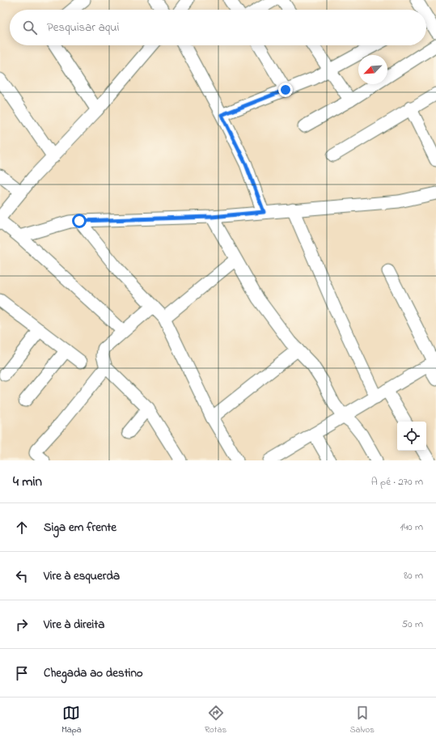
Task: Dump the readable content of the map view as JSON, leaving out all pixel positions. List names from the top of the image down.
{
  "north": "bottom left",
  "page": {
    "search": "Pesquisar aqui",
    "heading": ["4 min", "A pé · 270 m"],
    "list": [
      ["Siga em frente", "140 m"],
      ["Vire à esquerda", "80 m"],
      ["Vire à direita", "50 m"],
      "Chegada ao destino"
    ],
    "nav": ["Mapa", "Rotas", "Salvos"]
  }
}
